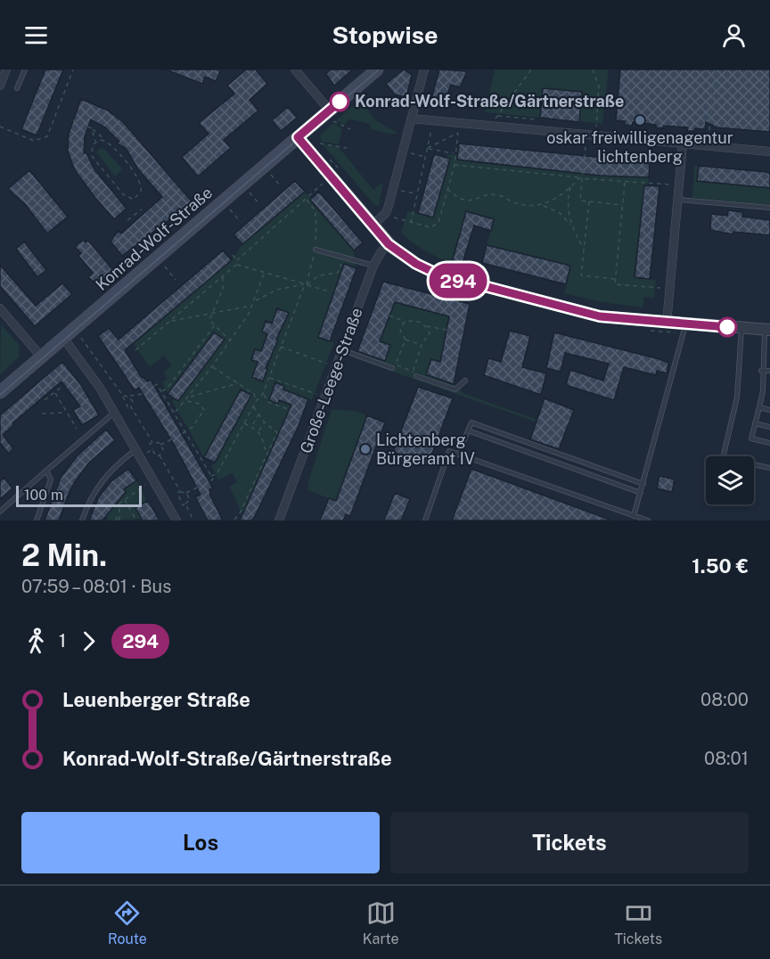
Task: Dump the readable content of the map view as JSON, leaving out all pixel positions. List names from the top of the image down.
{
  "streets": {
    "main road": ["Konrad-Wolf-Straße"],
    "street": ["Große-Leege-Straße"]
  },
  "places": ["Konrad-Wolf-Straße/Gärtnerstraße", "oskar freiwilligenagentur lichtenberg", "Lichtenberg Bürgeramt IV"],
  "lines": ["bus line 294"],
  "scale_bar": "100 m",
  "page": {
    "header": "Stopwise",
    "on_map": "294",
    "scale": "100 m",
    "heading": ["2 Min.", "07:59 – 08:01 · Bus", "1.50 €"],
    "legs": ["1", "294"],
    "list": [
      {
        "name": "Leuenberger Straße",
        "value": "08:00"
      },
      {
        "name": "Konrad-Wolf-Straße/Gärtnerstraße",
        "value": "08:01"
      }
    ],
    "buttons": ["Los", "Tickets"],
    "tabs": ["Route", "Karte", "Tickets"]
  }
}
